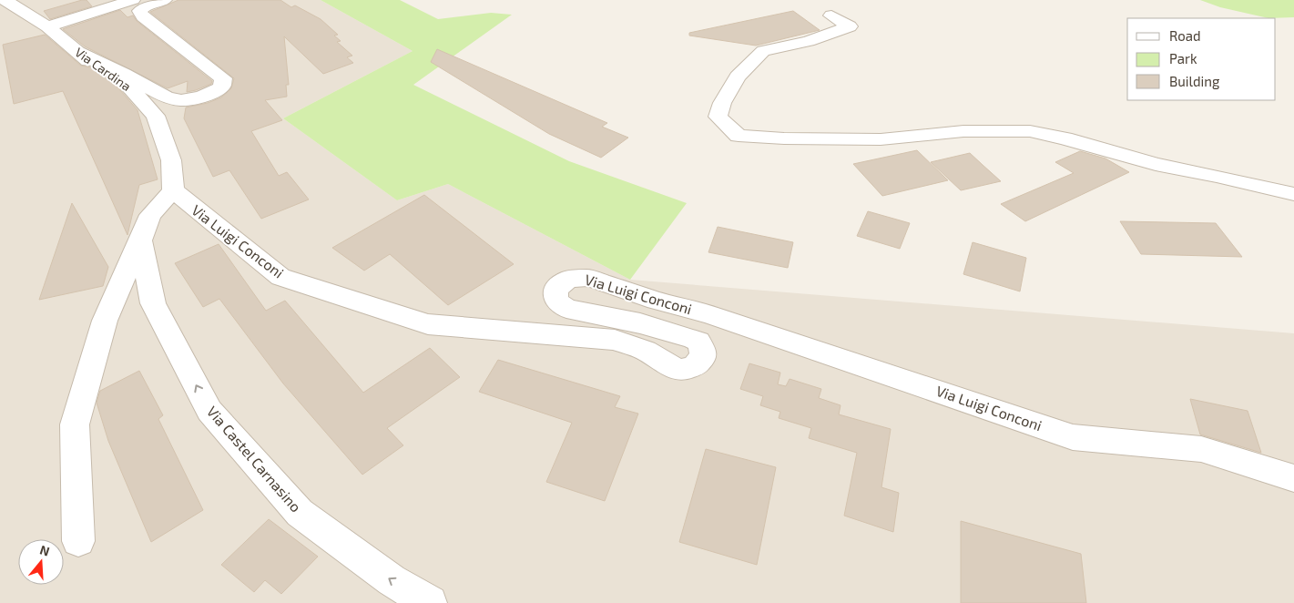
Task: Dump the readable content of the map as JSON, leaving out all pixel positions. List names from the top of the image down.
{
  "streets": {
    "street": ["Via Cardina", "Via Luigi Conconi", "Via Castel Carnasino"]
  },
  "crossings": [
    ["Via Cardina", "Via Luigi Conconi"]
  ],
  "one_way": ["Via Castel Carnasino"],
  "legend": ["Road", "Park", "Building"],
  "north": "top"
}
